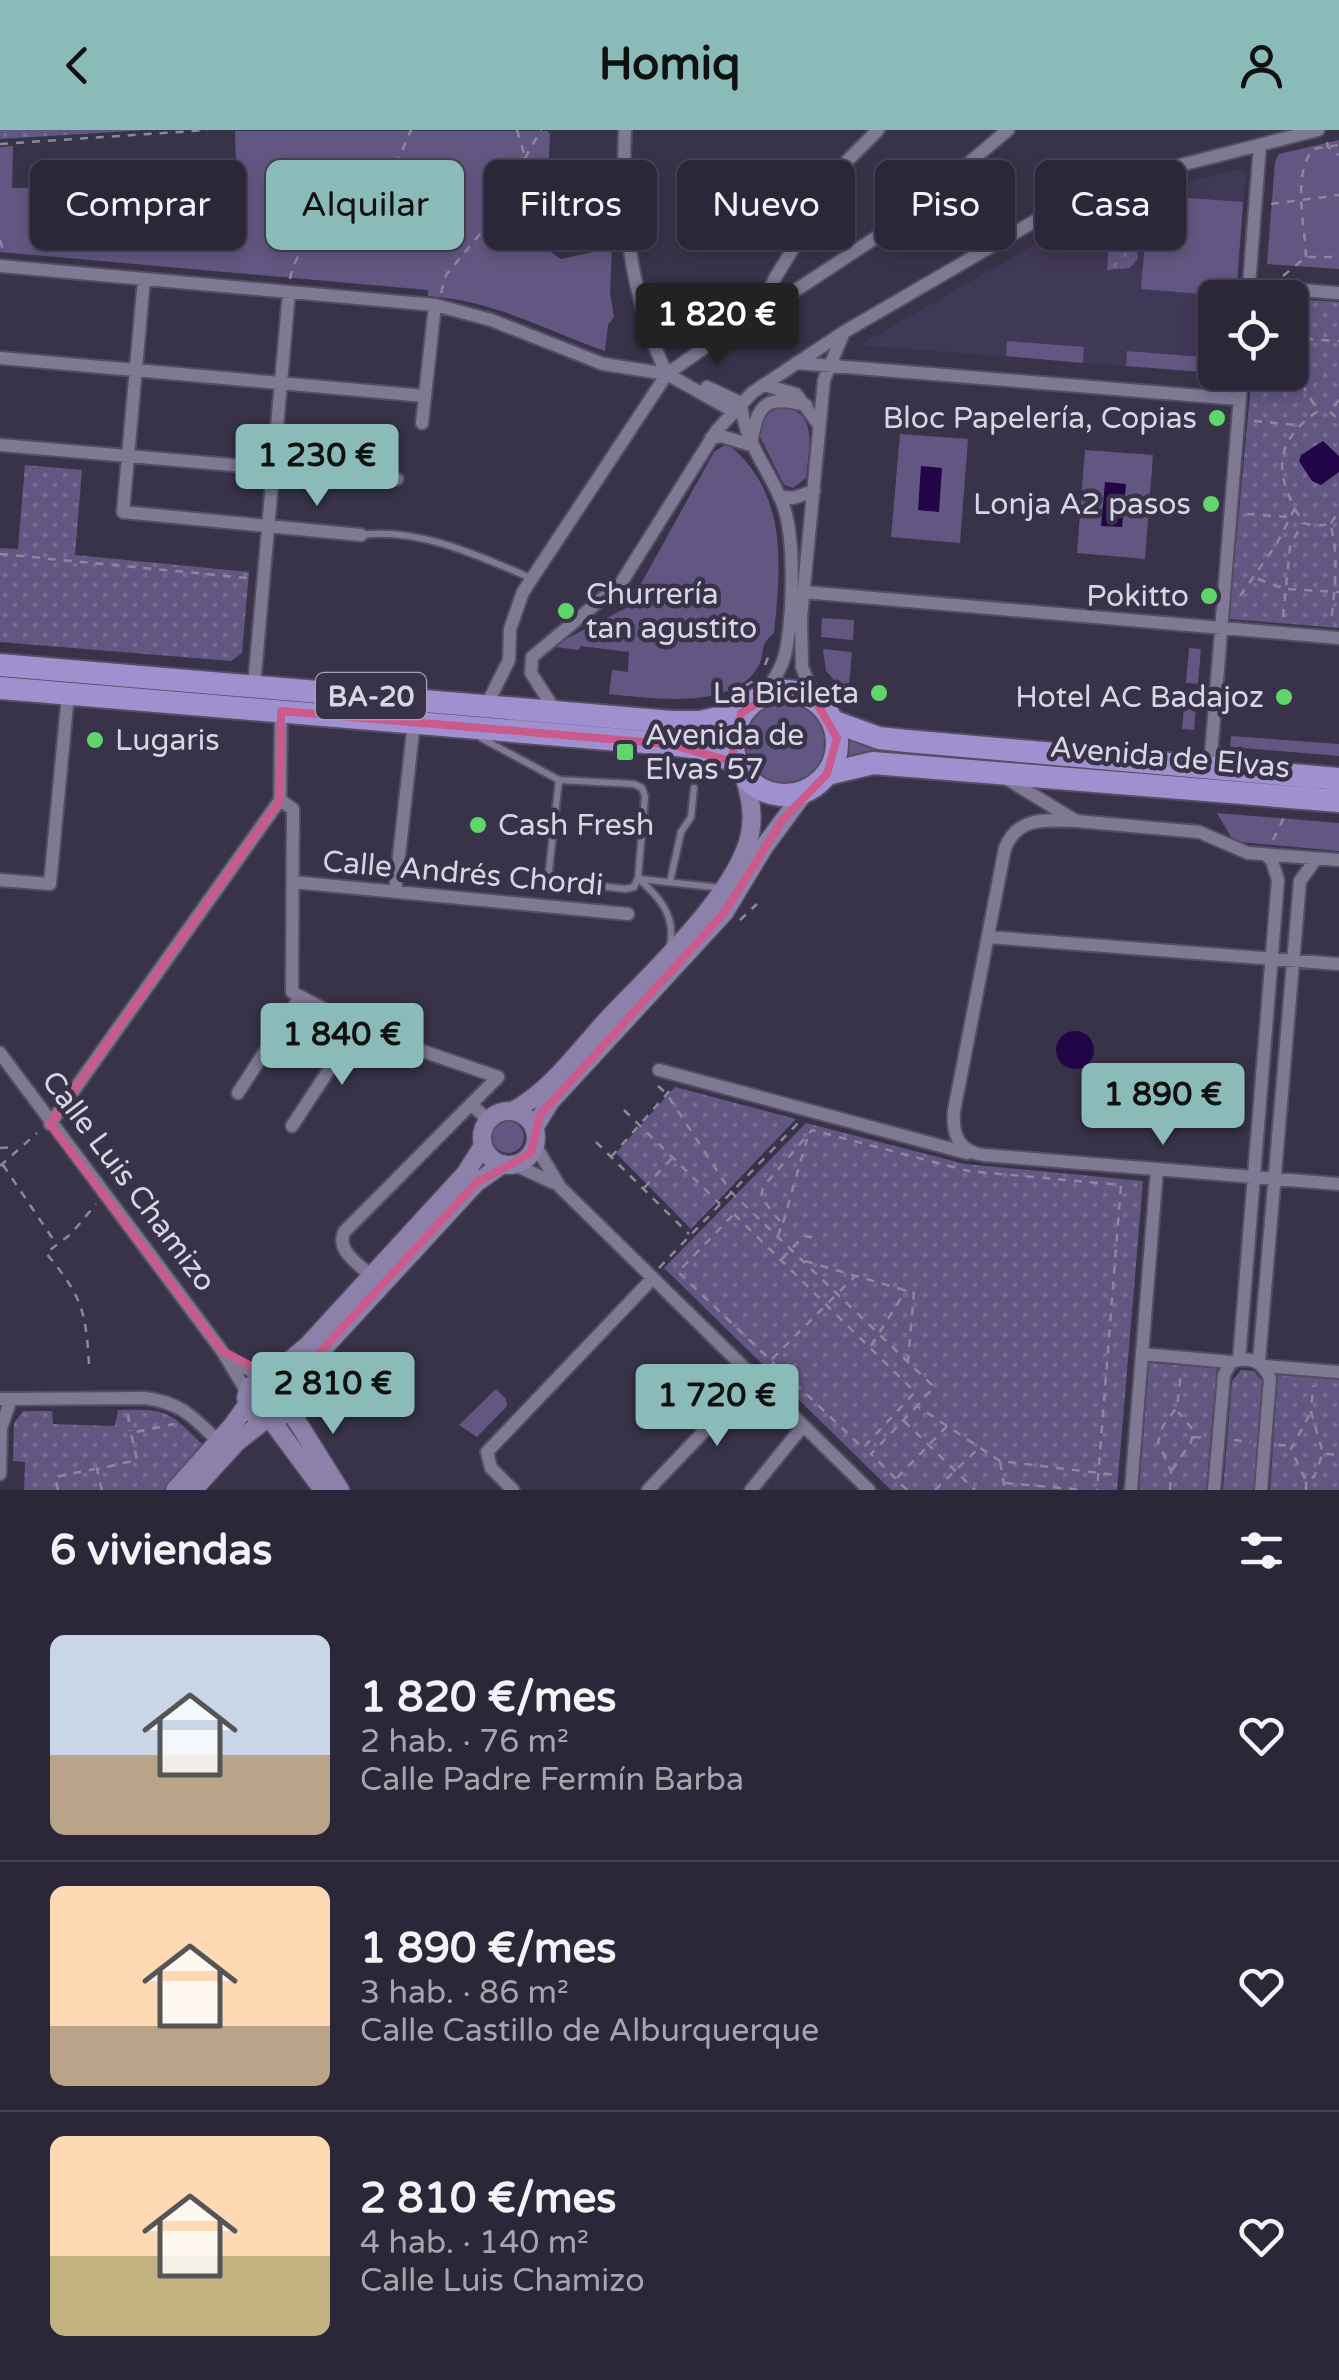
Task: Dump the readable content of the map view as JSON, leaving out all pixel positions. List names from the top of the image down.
{
  "streets": {
    "highway": ["BA-20", "Avenida de Elvas"],
    "street": ["Calle Andrés Chordi", "Calle Luis Chamizo"]
  },
  "places": {
    "other": [
      "Bloc Papelería, Copias",
      "Lonja A2 pasos",
      "Pokitto",
      "Churrería tan agustito",
      "La Bicileta",
      "Hotel AC Badajoz",
      "Lugaris",
      "Cash Fresh"
    ],
    "transit": ["Avenida de Elvas 57"]
  },
  "page": {
    "header": "Homiq",
    "chip": [
      "Comprar",
      "Alquilar",
      "Filtros",
      "Nuevo",
      "Piso",
      "Casa"
    ],
    "price": [
      "1 820 €",
      "1 230 €",
      "1 840 €",
      "1 890 €",
      "2 810 €",
      "1 720 €"
    ],
    "heading": "6 viviendas",
    "list": [
      {
        "name": "1 820 €/mes",
        "note": "2 hab. · 76 m² · Calle Padre Fermín Barba"
      },
      {
        "name": "1 890 €/mes",
        "note": "3 hab. · 86 m² · Calle Castillo de Alburquerque"
      },
      {
        "name": "2 810 €/mes",
        "note": "4 hab. · 140 m² · Calle Luis Chamizo"
      }
    ]
  }
}
